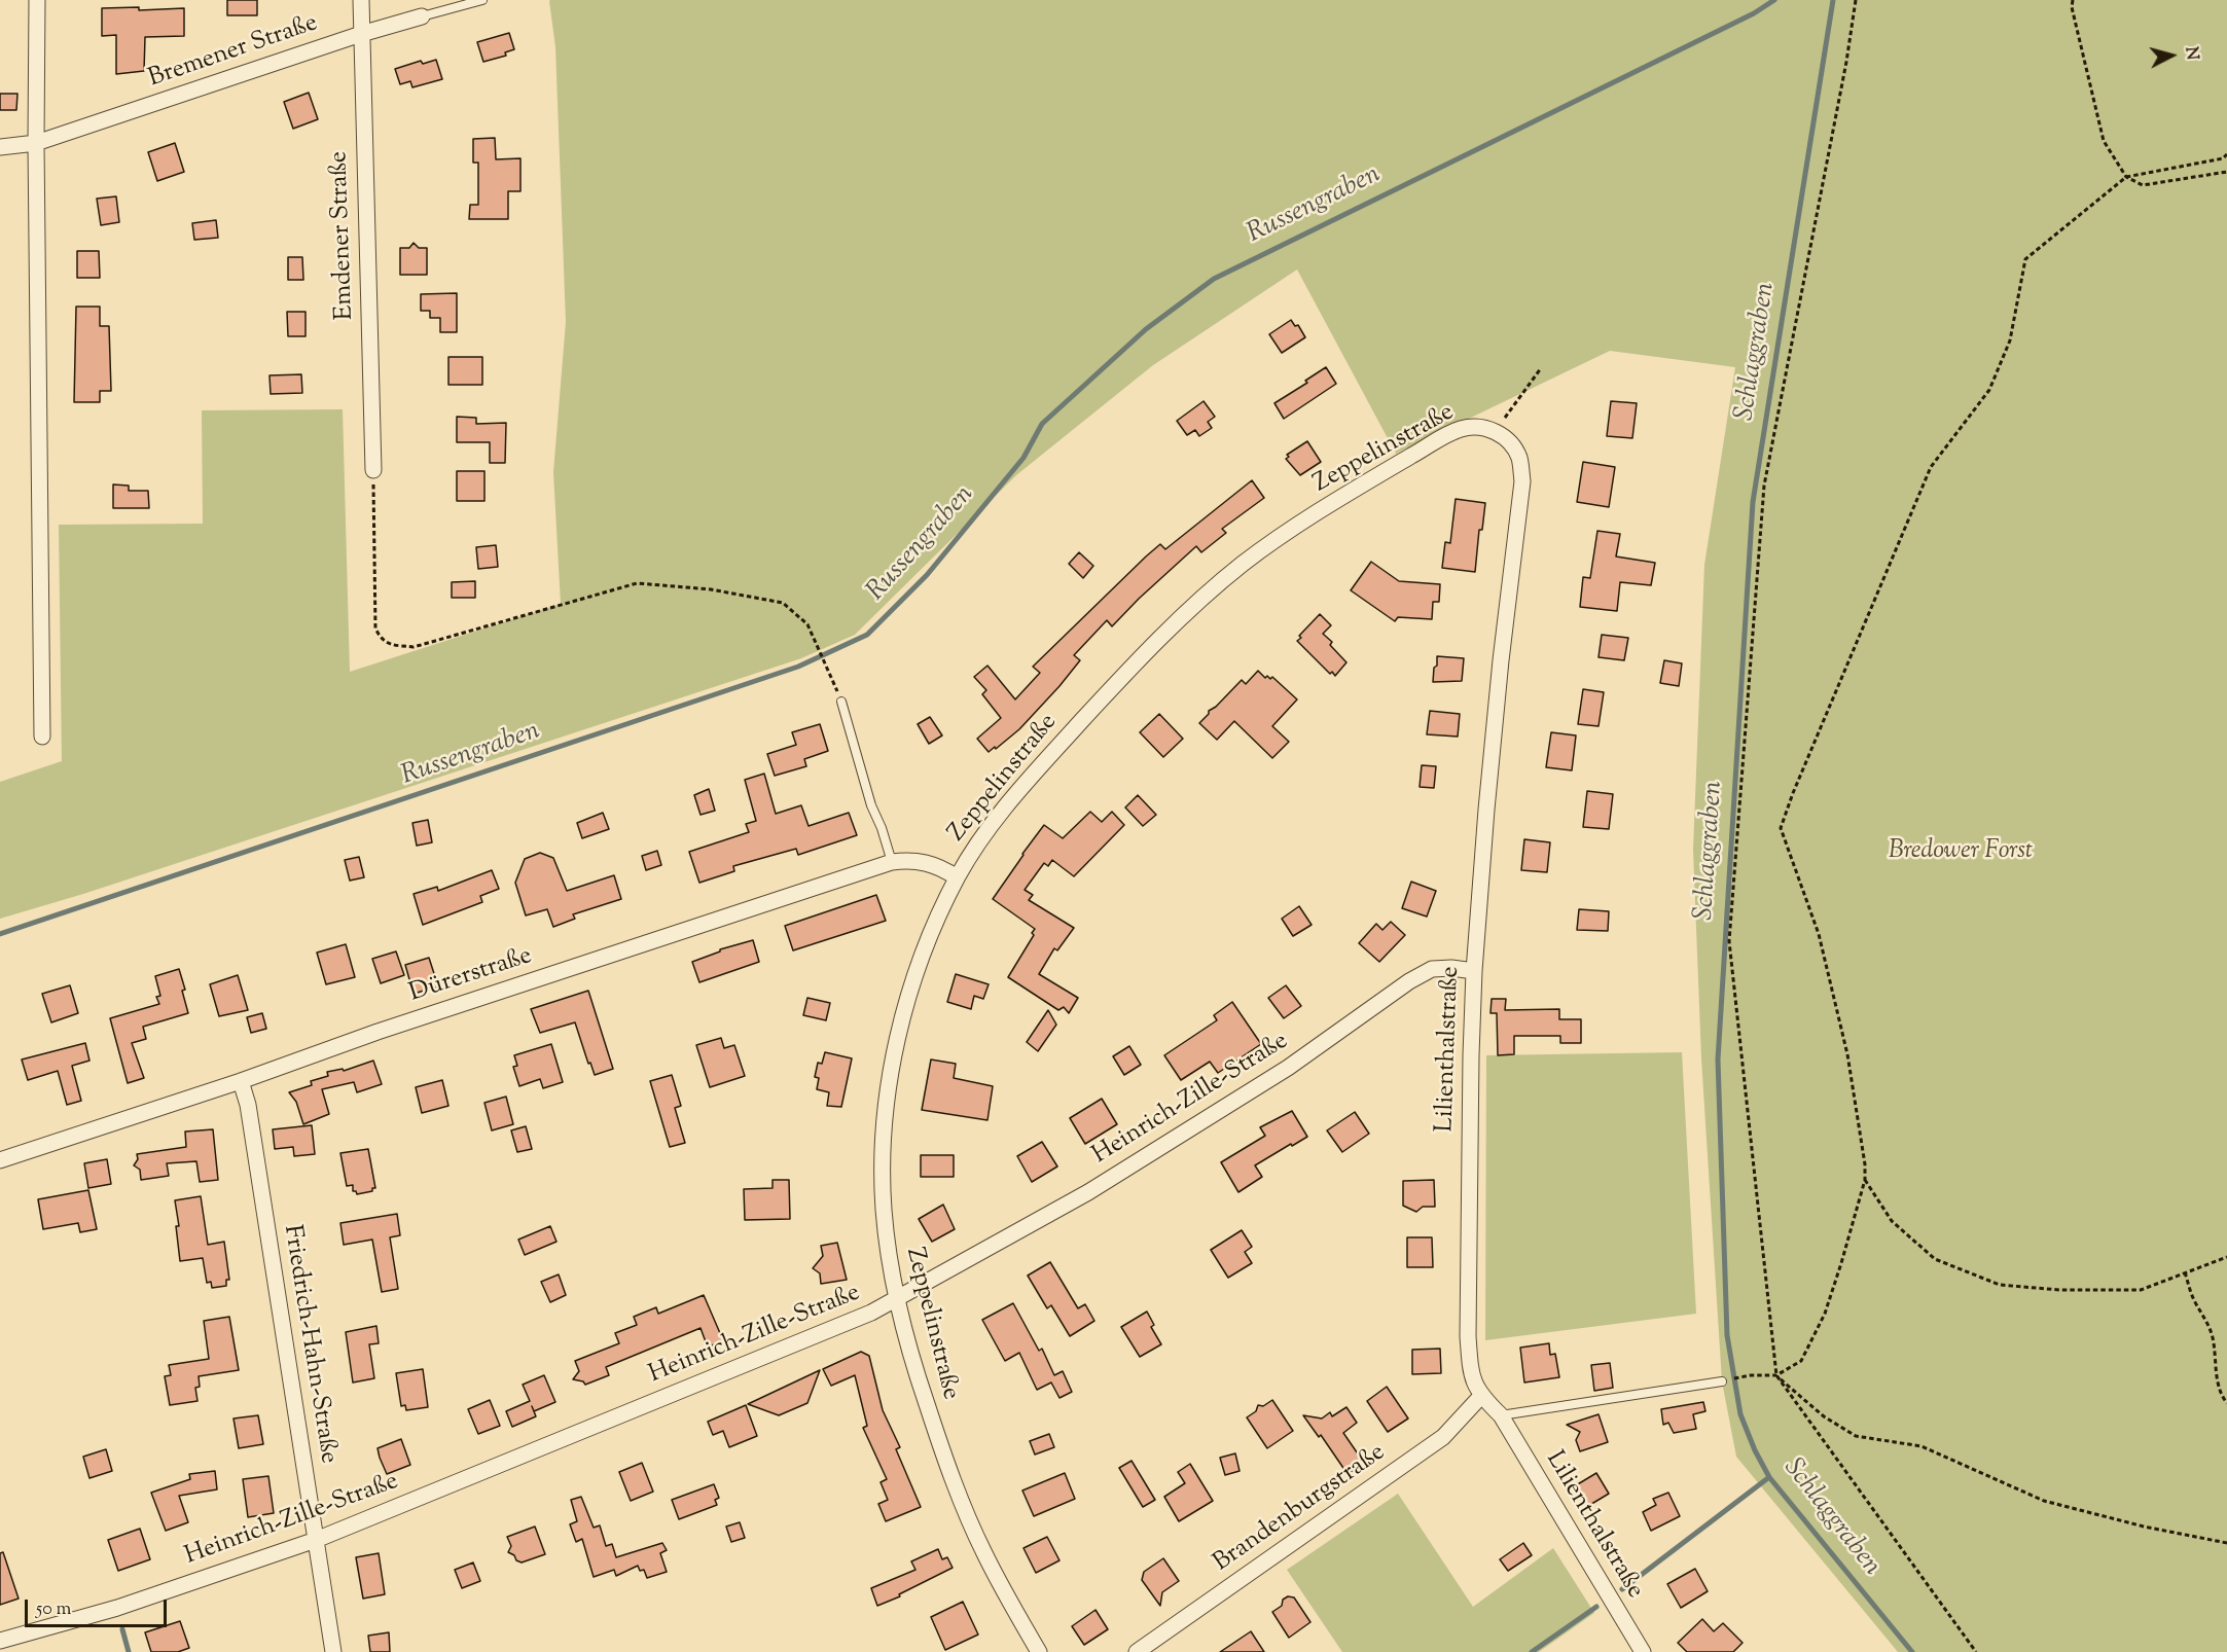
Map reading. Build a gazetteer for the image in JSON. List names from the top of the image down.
{
  "streets": {
    "street": [
      "Bremener Straße",
      "Emdener Straße",
      "Zeppelinstraße",
      "Dürerstraße",
      "Lilienthalstraße",
      "Heinrich-Zille-Straße",
      "Friedrich-Hahn-Straße",
      "Brandenburgstraße"
    ]
  },
  "crossings": [
    ["Bremener Straße", "Emdener Straße"],
    ["Zeppelinstraße", "Dürerstraße"],
    ["Zeppelinstraße", "Lilienthalstraße"],
    ["Zeppelinstraße", "Heinrich-Zille-Straße"],
    ["Dürerstraße", "Friedrich-Hahn-Straße"],
    ["Lilienthalstraße", "Heinrich-Zille-Straße"],
    ["Lilienthalstraße", "Brandenburgstraße"],
    ["Heinrich-Zille-Straße", "Friedrich-Hahn-Straße"]
  ],
  "water": ["Russengraben", "Schlaggraben"],
  "parks": ["Bredower Forst"],
  "scale_bar": "50 m",
  "north": "right"
}
